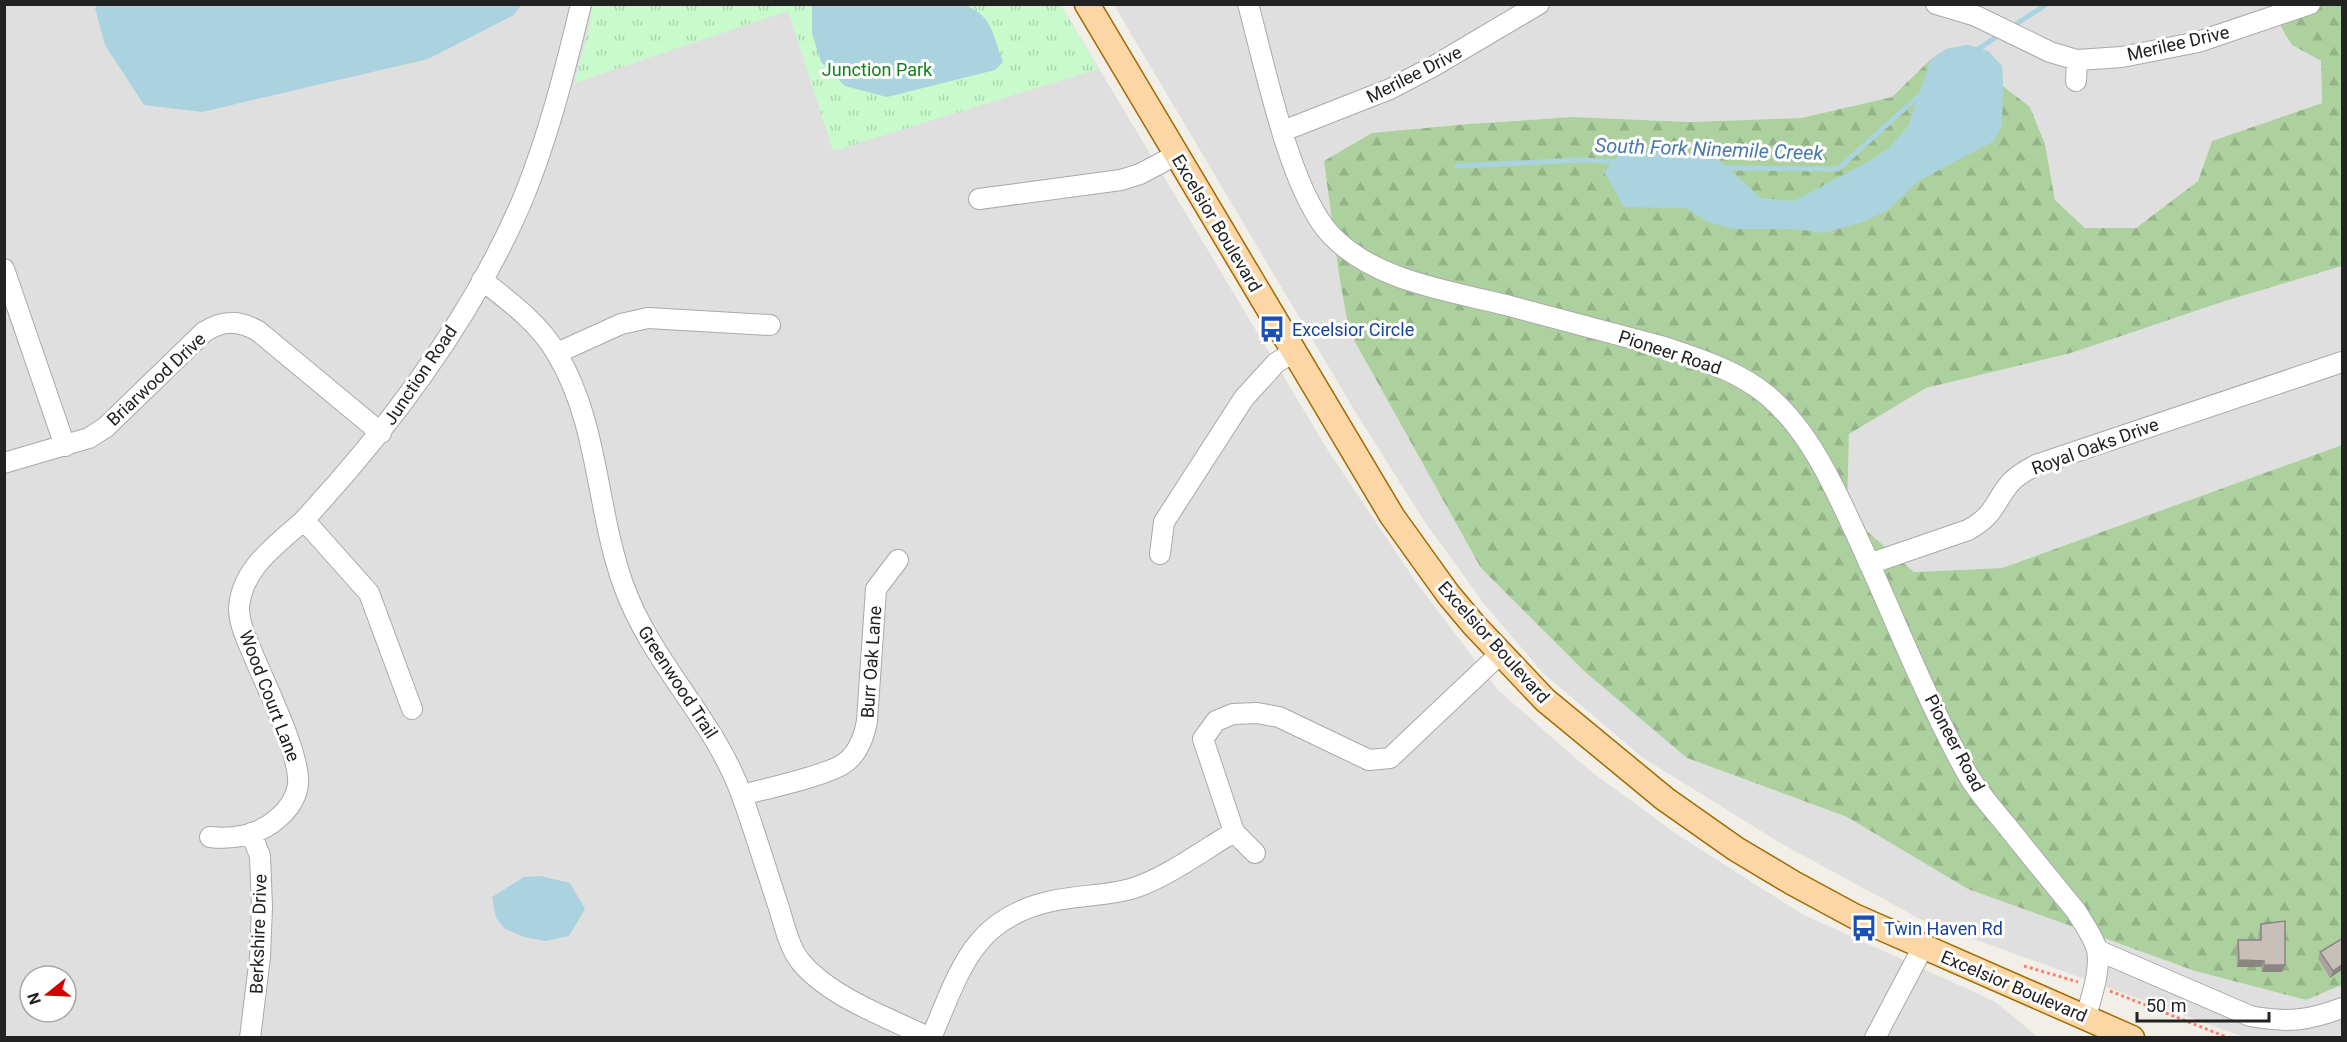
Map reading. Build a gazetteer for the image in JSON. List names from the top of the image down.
{
  "streets": {
    "main road": ["Excelsior Boulevard"],
    "street": [
      "Merilee Drive",
      "Pioneer Road",
      "Junction Road",
      "Briarwood Drive",
      "Royal Oaks Drive",
      "Burr Oak Lane",
      "Greenwood Trail",
      "Wood Court Lane",
      "Berkshire Drive"
    ]
  },
  "crossings": [
    ["Merilee Drive", "Pioneer Road"],
    ["Pioneer Road", "Royal Oaks Drive"],
    ["Junction Road", "Briarwood Drive"],
    ["Junction Road", "Greenwood Trail"],
    ["Junction Road", "Wood Court Lane"],
    ["Burr Oak Lane", "Greenwood Trail"],
    ["Wood Court Lane", "Berkshire Drive"]
  ],
  "water": ["South Fork Ninemile Creek"],
  "parks": ["Junction Park"],
  "places": {
    "bus stop": ["Excelsior Circle", "Twin Haven Rd"]
  },
  "scale_bar": "50 m",
  "north": "left"
}
